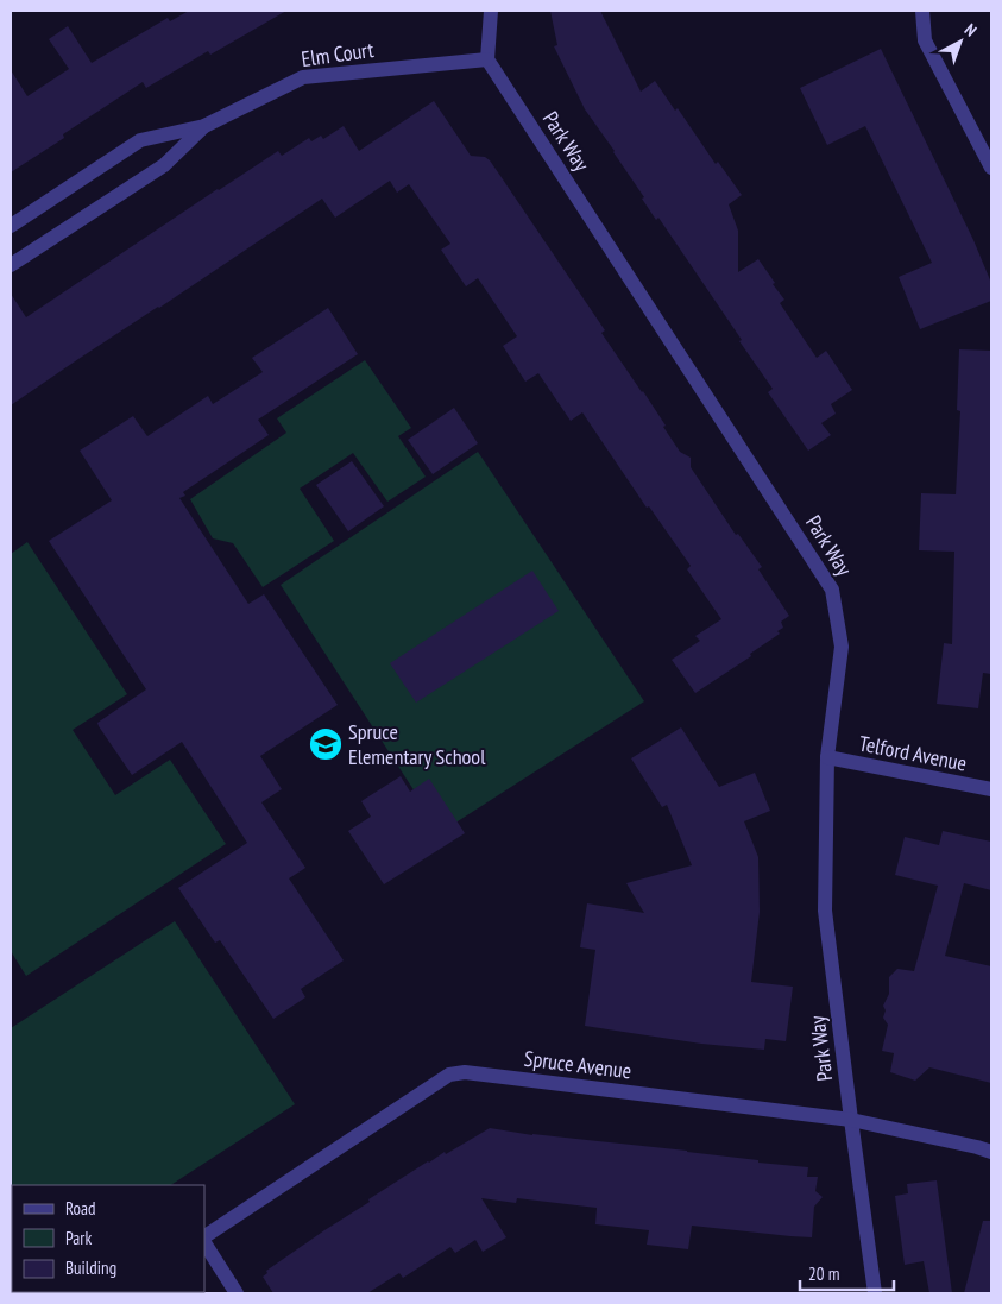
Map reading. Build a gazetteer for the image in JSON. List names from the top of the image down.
{
  "streets": {
    "street": [
      "Elm Court",
      "Park Way",
      "Telford Avenue",
      "Spruce Avenue"
    ]
  },
  "crossings": [
    ["Elm Court", "Park Way"],
    ["Park Way", "Telford Avenue"],
    ["Park Way", "Spruce Avenue"]
  ],
  "places": {
    "school or university": ["Spruce Elementary School"]
  },
  "legend": ["Road", "Park", "Building"],
  "scale_bar": "20 m",
  "north": "top right"
}
